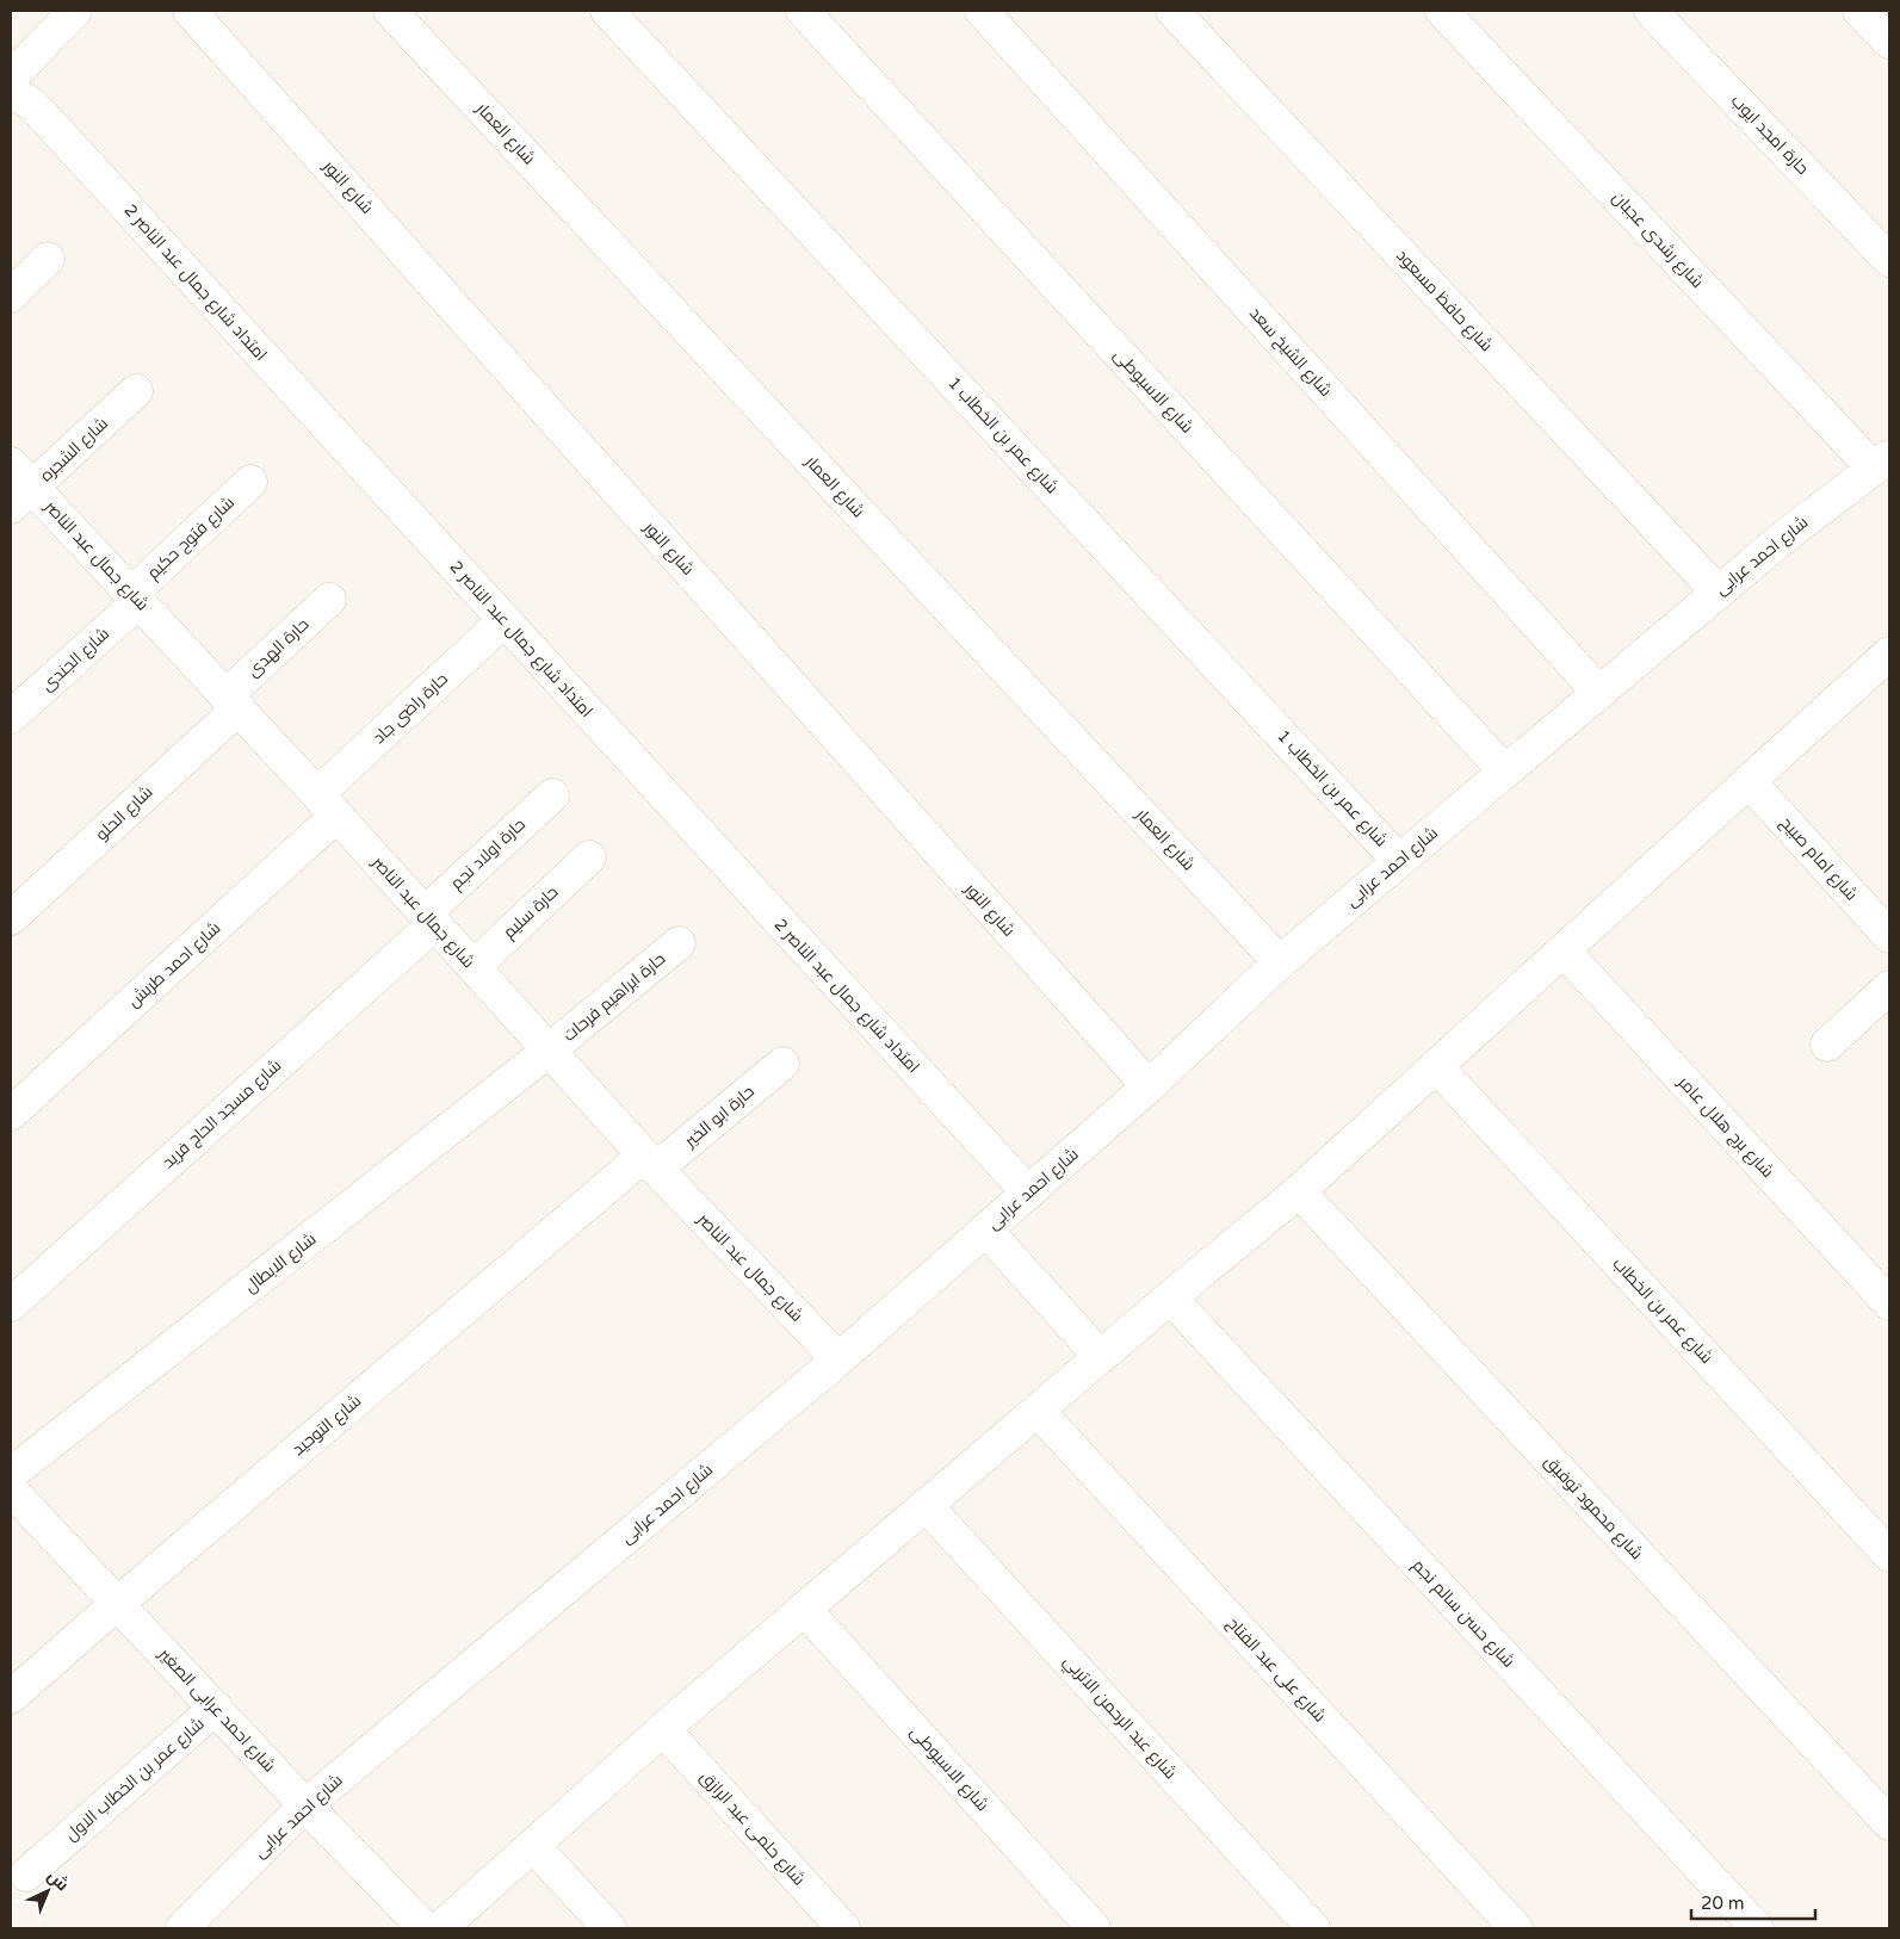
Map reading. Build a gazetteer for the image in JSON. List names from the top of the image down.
{
  "streets": {
    "street": [
      "شارع العمار",
      "حارة امجد ايوب",
      "شارع النور",
      "شارع رشدى عجبان",
      "امتداد شارع جمال عبد الناصر 2",
      "شارع حافظ مسعود",
      "شارع الشيخ سعد",
      "شارع الاسيوطى",
      "شارع عمر بن الخطاب 1",
      "شارع الشجره",
      "شارع فتوح حكيم",
      "شارع جمال عبد الناصر",
      "شارع احمد عرابى",
      "حارة الهدى",
      "شارع الجندى",
      "حارة راضى جاد",
      "شارع الحلو",
      "حارة اولاد نجم",
      "شارع امام صبيح",
      "حارة سليم",
      "شارع احمد طربش",
      "حارة ابراهيم فرحات",
      "شارع مسجد الحاج فريد",
      "حارة ابو الخير",
      "شارع برج هلال عامر",
      "شارع الابطال",
      "شارع عمر بن الخطاب",
      "شارع التوحيد",
      "شارع محمود توفيق",
      "شارع حسن سالم نجم",
      "شارع على عبد الفتاح",
      "شارع احمد عرابى الصغير",
      "شارع عبد الرحمن الاتربي",
      "شارع عمر بن الخطاب الاول",
      "شارع حلمى عبد الرازق"
    ]
  },
  "crossings": [
    ["شارع العمار", "شارع احمد عرابى"],
    ["شارع النور", "شارع احمد عرابى"],
    ["شارع رشدى عجبان", "شارع احمد عرابى"],
    ["امتداد شارع جمال عبد الناصر 2", "شارع احمد عرابى"],
    ["امتداد شارع جمال عبد الناصر 2", "حارة راضى جاد"],
    ["شارع حافظ مسعود", "شارع احمد عرابى"],
    ["شارع الشيخ سعد", "شارع احمد عرابى"],
    ["شارع الاسيوطى", "شارع احمد عرابى"],
    ["شارع عمر بن الخطاب 1", "شارع احمد عرابى"],
    ["شارع الشجره", "شارع جمال عبد الناصر"],
    ["شارع فتوح حكيم", "شارع جمال عبد الناصر"],
    ["شارع فتوح حكيم", "شارع الجندى"],
    ["شارع جمال عبد الناصر", "شارع احمد عرابى"],
    ["شارع جمال عبد الناصر", "حارة الهدى"],
    ["شارع جمال عبد الناصر", "شارع الجندى"],
    ["شارع جمال عبد الناصر", "حارة راضى جاد"],
    ["شارع جمال عبد الناصر", "شارع الحلو"],
    ["شارع جمال عبد الناصر", "حارة اولاد نجم"],
    ["شارع جمال عبد الناصر", "حارة سليم"],
    ["شارع جمال عبد الناصر", "شارع احمد طربش"],
    ["شارع جمال عبد الناصر", "حارة ابراهيم فرحات"],
    ["شارع جمال عبد الناصر", "شارع مسجد الحاج فريد"],
    ["شارع جمال عبد الناصر", "حارة ابو الخير"],
    ["شارع جمال عبد الناصر", "شارع الابطال"],
    ["شارع جمال عبد الناصر", "شارع التوحيد"],
    ["شارع احمد عرابى", "شارع احمد عرابى الصغير"],
    ["حارة الهدى", "شارع الحلو"],
    ["حارة راضى جاد", "شارع احمد طربش"],
    ["حارة اولاد نجم", "شارع مسجد الحاج فريد"],
    ["حارة ابراهيم فرحات", "شارع الابطال"],
    ["حارة ابو الخير", "شارع التوحيد"],
    ["شارع التوحيد", "شارع احمد عرابى الصغير"],
    ["شارع احمد عرابى الصغير", "شارع عمر بن الخطاب الاول"]
  ],
  "scale_bar": "20 m",
  "north": "top right"
}
